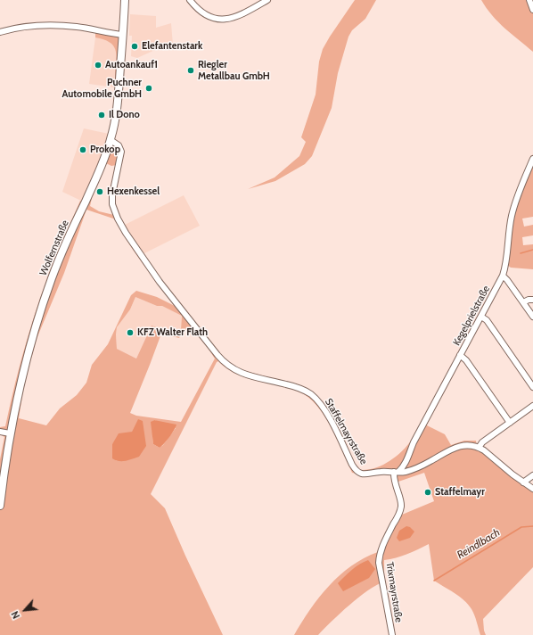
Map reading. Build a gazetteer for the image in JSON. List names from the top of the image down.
{
  "streets": {
    "main road": ["Wolfernstraße"],
    "street": ["Kegelprielstraße", "Staffelmayrstraße", "Trixmayrstraße"]
  },
  "crossings": [
    ["Wolfernstraße", "Staffelmayrstraße"],
    ["Kegelprielstraße", "Staffelmayrstraße"],
    ["Kegelprielstraße", "Trixmayrstraße"],
    ["Staffelmayrstraße", "Trixmayrstraße"]
  ],
  "water": ["Reindlbach"],
  "places": [
    "Elefantenstark",
    "Autoankauf1",
    "Riegler Metallbau GmbH",
    "Puchner Automobile GmbH",
    "Il Dono",
    "Prokop",
    "Hexenkessel",
    "KFZ Walter Flath",
    "Staffelmayr"
  ],
  "north": "bottom left"
}
